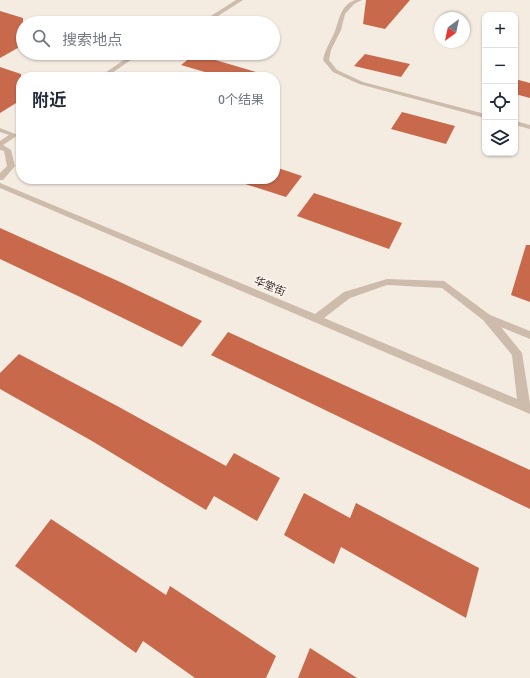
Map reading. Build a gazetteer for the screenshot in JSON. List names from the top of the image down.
{
  "streets": {
    "street": ["华堂街"]
  },
  "north": "bottom left",
  "page": {
    "map_buttons": ["+", "−"],
    "search": "搜索地点",
    "heading": ["附近", "0个结果"]
  }
}
